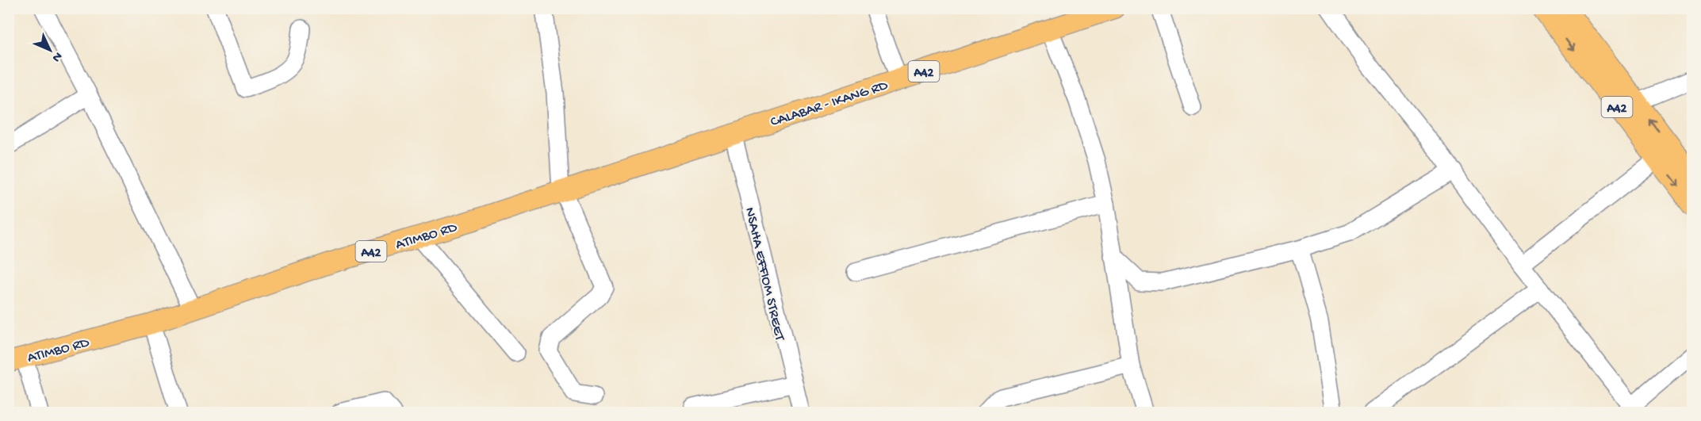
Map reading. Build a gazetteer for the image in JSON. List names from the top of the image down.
{
  "streets": {
    "main road": ["A42", "CALABAR - IKANG RD", "ATIMBO RD"],
    "street": ["NSAHA EFFIOM STREET"]
  },
  "crossings": [
    ["CALABAR - IKANG RD", "ATIMBO RD"],
    ["CALABAR - IKANG RD", "NSAHA EFFIOM STREET"],
    ["ATIMBO RD", "NSAHA EFFIOM STREET"]
  ],
  "north": "bottom right"
}
